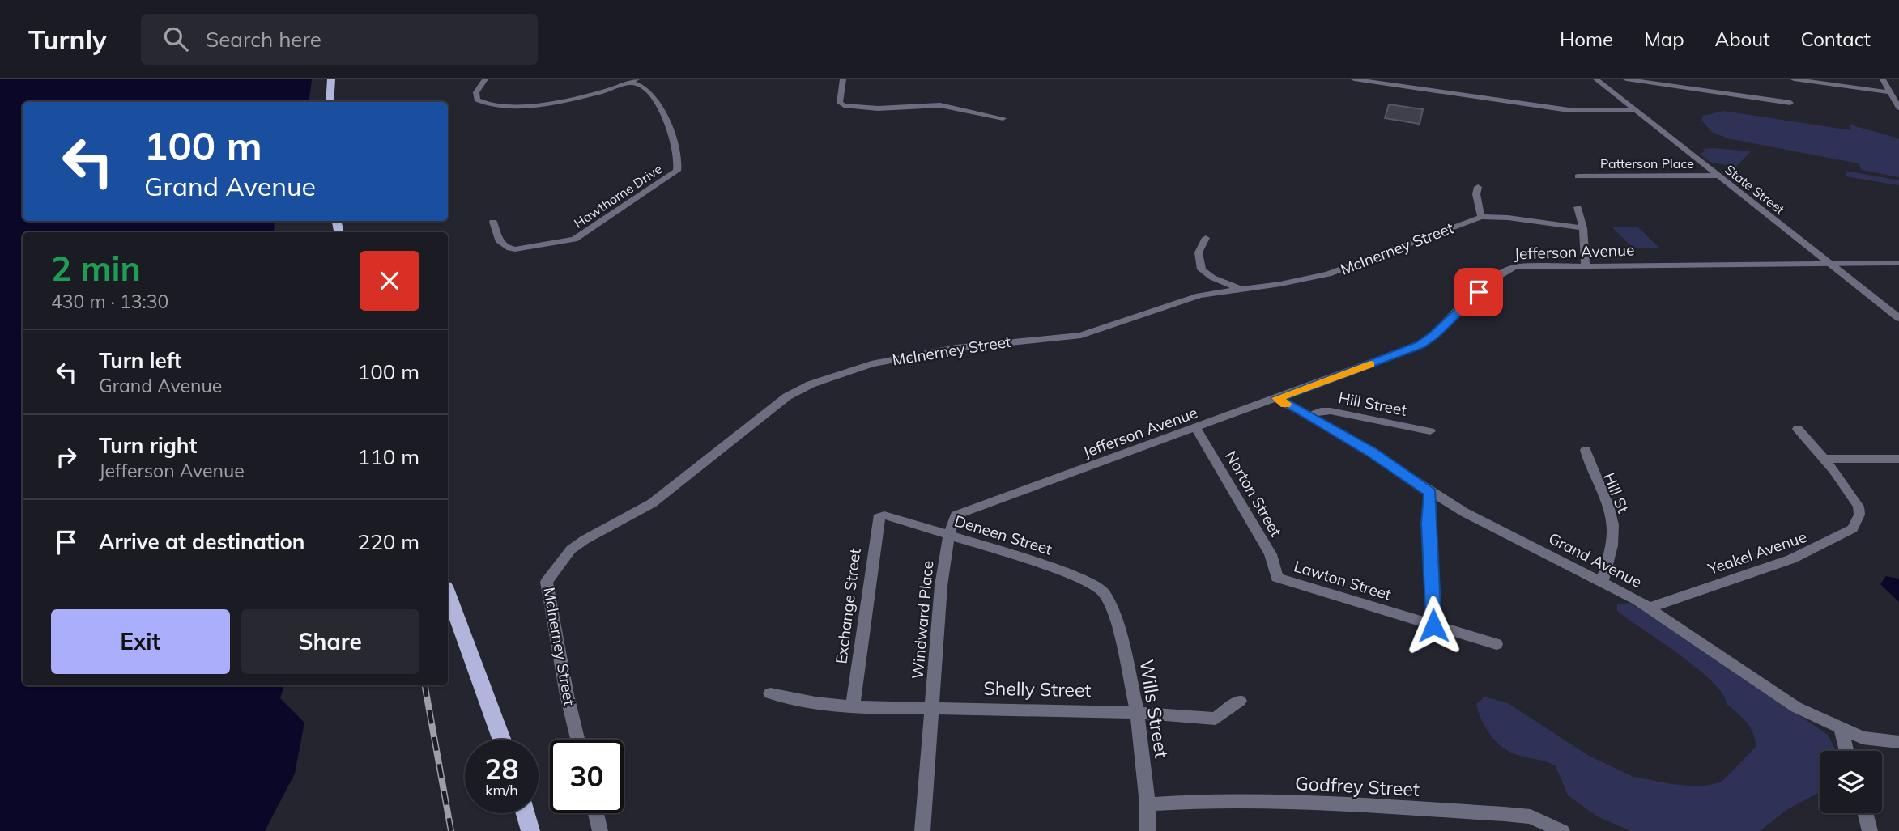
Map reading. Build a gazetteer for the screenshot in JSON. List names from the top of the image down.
{
  "streets": {
    "street": [
      "Patterson Place",
      "State Street",
      "Hawthorne Drive",
      "McInerney Street",
      "Jefferson Avenue",
      "Hill Street",
      "Hill St",
      "Norton Street",
      "Deneen Street",
      "Yeakel Avenue",
      "Grand Avenue",
      "Lawton Street",
      "Exchange Street",
      "Windward Place",
      "Shelly Street",
      "Wills Street",
      "Godfrey Street"
    ]
  },
  "crossings": [
    ["Patterson Place", "State Street"],
    ["State Street", "Jefferson Avenue"],
    ["Jefferson Avenue", "Norton Street"],
    ["Jefferson Avenue", "Deneen Street"],
    ["Jefferson Avenue", "Grand Avenue"],
    ["Jefferson Avenue", "Windward Place"],
    ["Hill Street", "Grand Avenue"],
    ["Hill St", "Grand Avenue"],
    ["Norton Street", "Lawton Street"],
    ["Deneen Street", "Exchange Street"],
    ["Deneen Street", "Windward Place"],
    ["Deneen Street", "Wills Street"],
    ["Yeakel Avenue", "Grand Avenue"],
    ["Exchange Street", "Shelly Street"],
    ["Windward Place", "Shelly Street"],
    ["Shelly Street", "Wills Street"],
    ["Wills Street", "Godfrey Street"]
  ],
  "page": {
    "header": "Turnly",
    "search": "Search here",
    "nav": [
      "Home",
      "Map",
      "About",
      "Contact"
    ],
    "turn": ["100 m", "Grand Avenue"],
    "heading": ["2 min", "430 m · 13:30"],
    "list": [
      {
        "name": "Turn left",
        "note": "Grand Avenue",
        "value": "100 m"
      },
      {
        "name": "Turn right",
        "note": "Jefferson Avenue",
        "value": "110 m"
      },
      {
        "name": "Arrive at destination",
        "value": "220 m"
      }
    ],
    "buttons": ["Exit", "Share"],
    "speed": "28 km/h",
    "limit": "30"
  }
}
